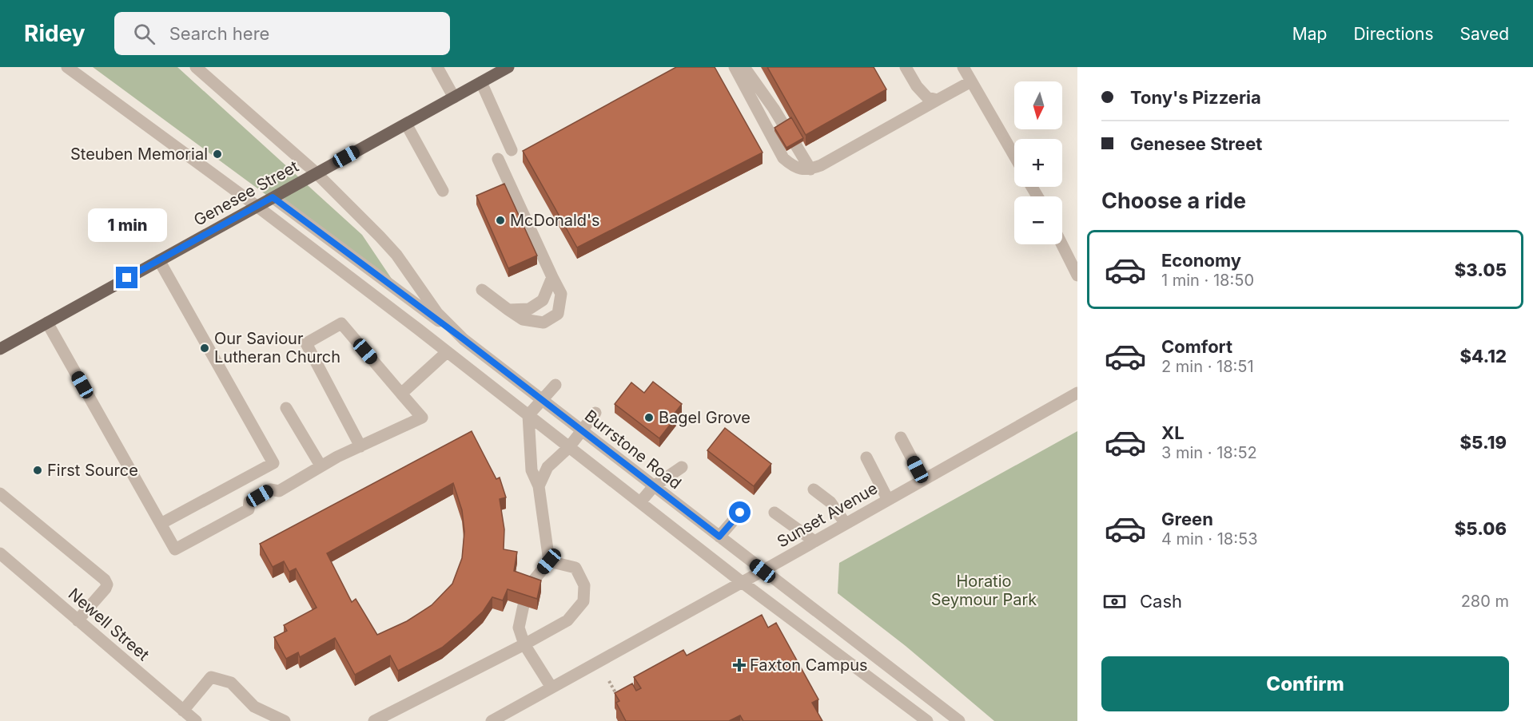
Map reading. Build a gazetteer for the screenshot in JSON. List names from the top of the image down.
{
  "streets": {
    "main road": ["Genesee Street"],
    "street": ["Burrstone Road", "Sunset Avenue", "Newell Street"]
  },
  "crossings": [
    ["Genesee Street", "Burrstone Road"],
    ["Burrstone Road", "Sunset Avenue"]
  ],
  "parks": ["Horatio Seymour Park"],
  "places": {
    "other": [
      "Steuben Memorial",
      "McDonald's",
      "Our Saviour Lutheran Church",
      "Bagel Grove",
      "First Source"
    ],
    "health": ["Faxton Campus"]
  },
  "north": "bottom",
  "page": {
    "header": "Ridey",
    "search": "Search here",
    "nav": ["Map", "Directions", "Saved"],
    "banner": ["Tony's Pizzeria", "Genesee Street"],
    "map_buttons": ["+", "−"],
    "heading": "Choose a ride",
    "bubble": "1 min",
    "list": [
      {
        "name": "Economy",
        "note": "1 min · 18:50",
        "value": "$3.05"
      },
      {
        "name": "Comfort",
        "note": "2 min · 18:51",
        "value": "$4.12"
      },
      {
        "name": "XL",
        "note": "3 min · 18:52",
        "value": "$5.19"
      },
      {
        "name": "Green",
        "note": "4 min · 18:53",
        "value": "$5.06"
      }
    ],
    "pay": ["Cash", "280 m"],
    "buttons": "Confirm"
  }
}
